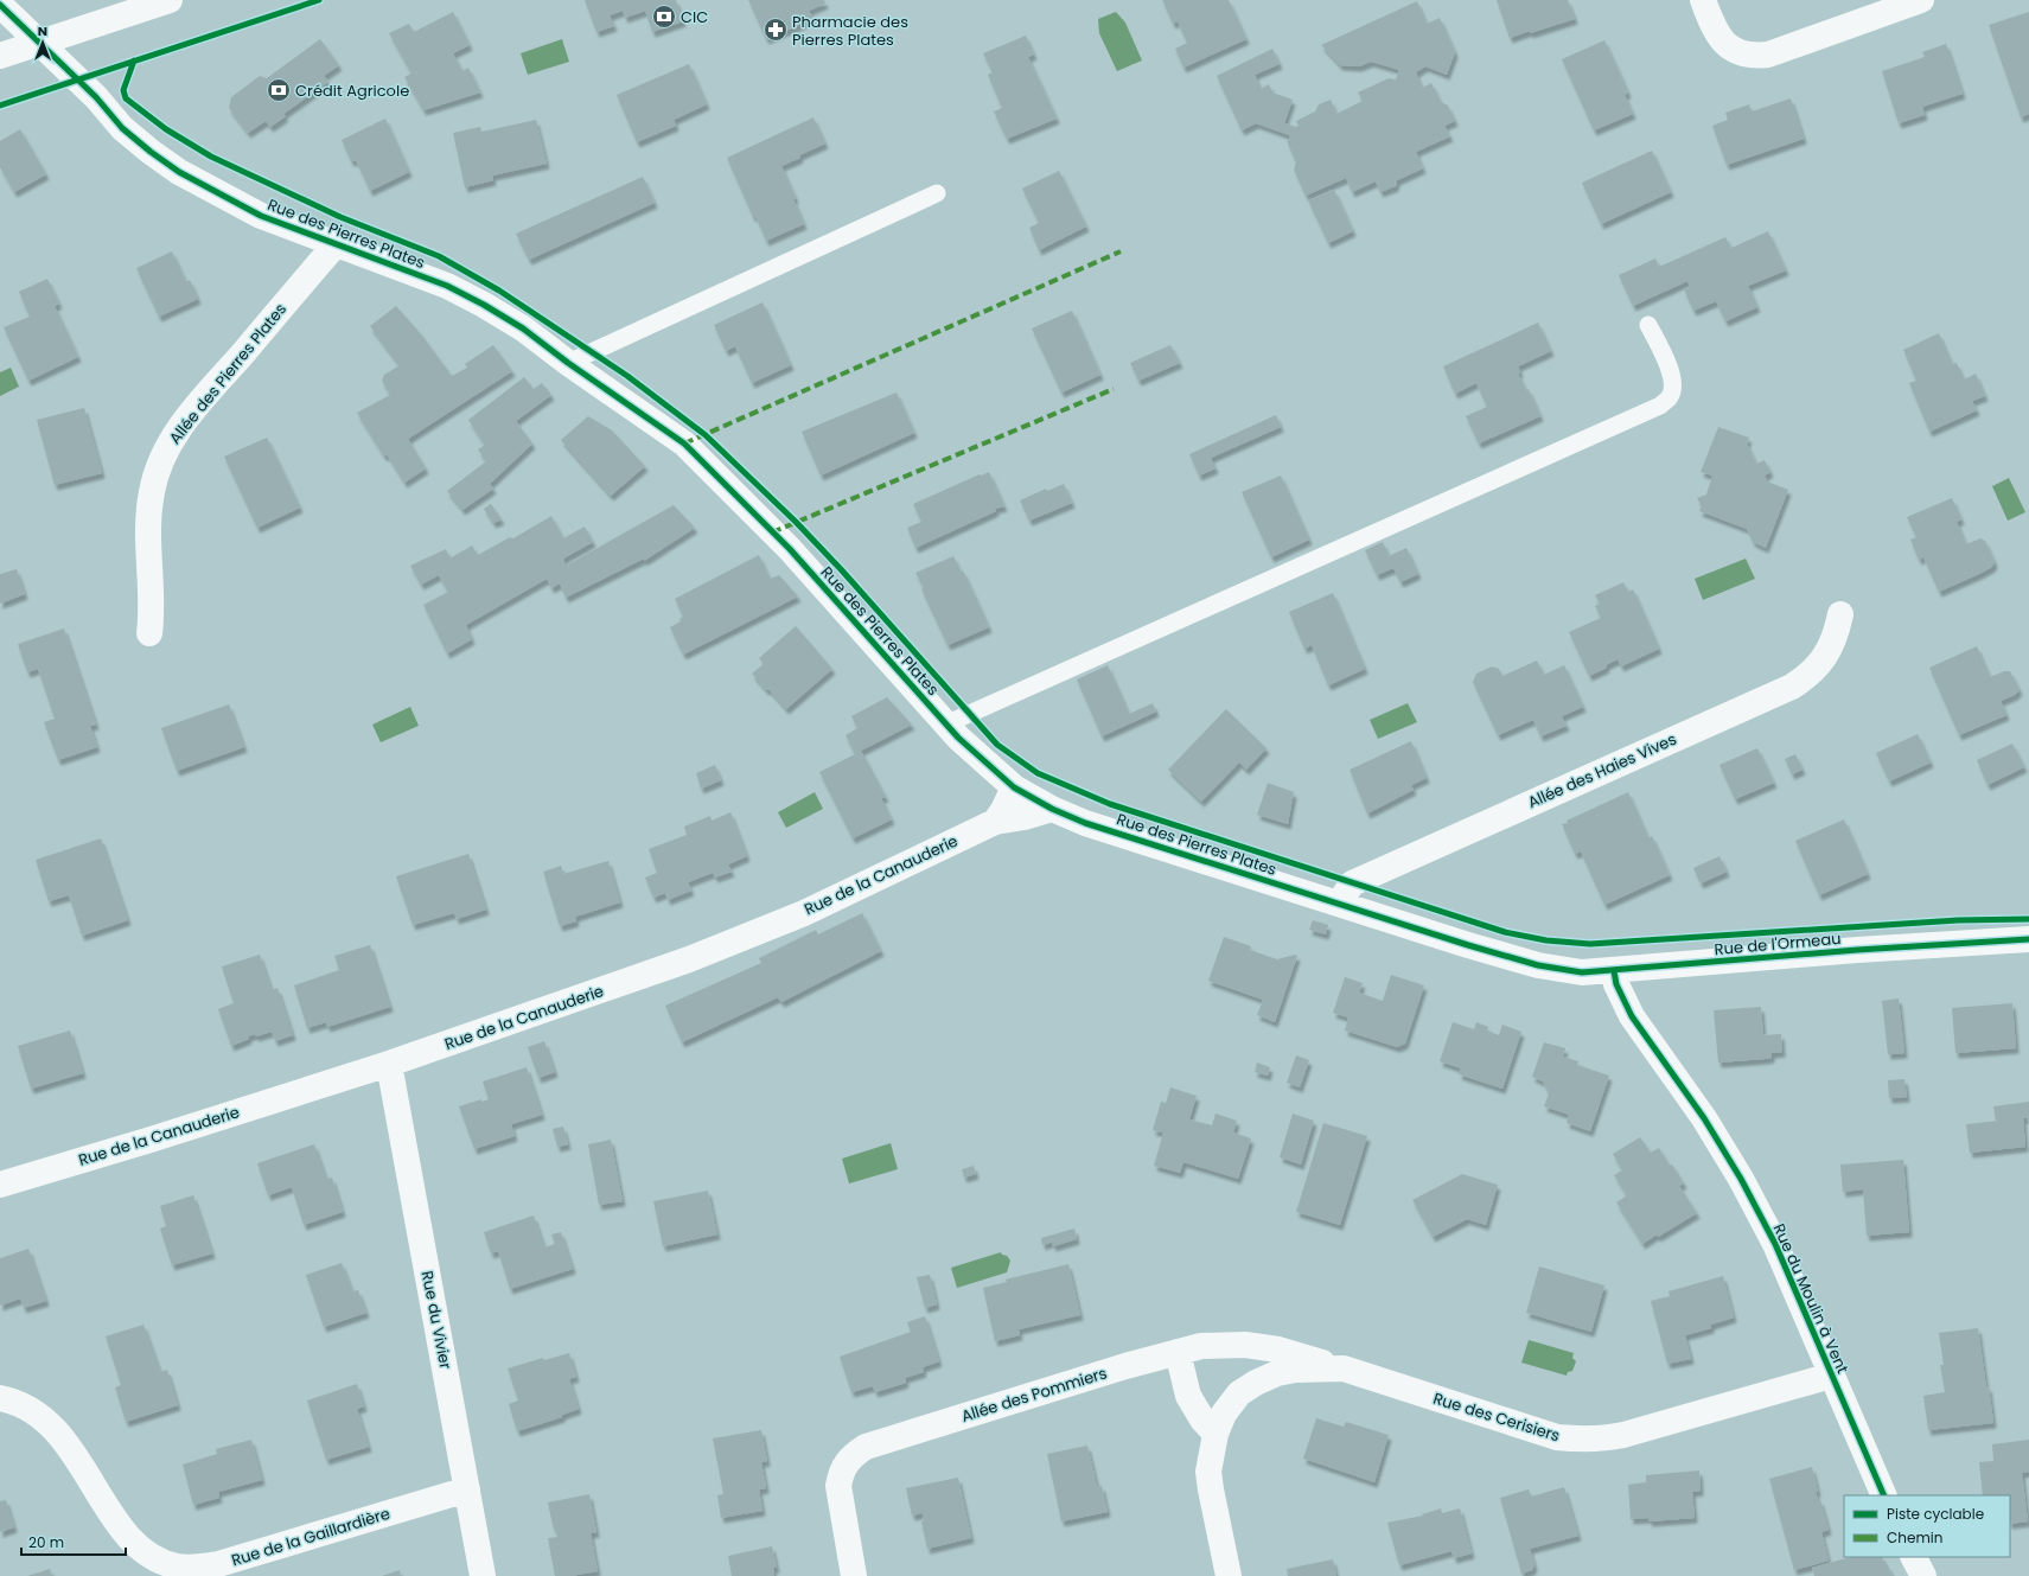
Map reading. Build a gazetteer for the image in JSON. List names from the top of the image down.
{
  "streets": {
    "street": [
      "Rue des Pierres Plates",
      "Allée des Pierres Plates",
      "Allée des Haies Vives",
      "Rue de la Canauderie",
      "Rue de l'Ormeau",
      "Rue du Moulin à Vent",
      "Rue du Vivier",
      "Allée des Pommiers",
      "Rue des Cerisiers",
      "Rue de la Gaillardière"
    ]
  },
  "crossings": [
    ["Rue des Pierres Plates", "Allée des Pierres Plates"],
    ["Rue des Pierres Plates", "Allée des Haies Vives"],
    ["Rue des Pierres Plates", "Rue de l'Ormeau"],
    ["Rue des Pierres Plates", "Rue du Moulin à Vent"],
    ["Rue de la Canauderie", "Rue du Vivier"],
    ["Rue de l'Ormeau", "Rue du Moulin à Vent"],
    ["Rue du Moulin à Vent", "Rue des Cerisiers"],
    ["Rue du Vivier", "Rue de la Gaillardière"],
    ["Allée des Pommiers", "Rue des Cerisiers"]
  ],
  "places": {
    "bank": ["CIC", "Crédit Agricole"],
    "pharmacy": ["Pharmacie des Pierres Plates"]
  },
  "legend": ["Piste cyclable", "Chemin"],
  "scale_bar": "20 m",
  "north": "top"
}
